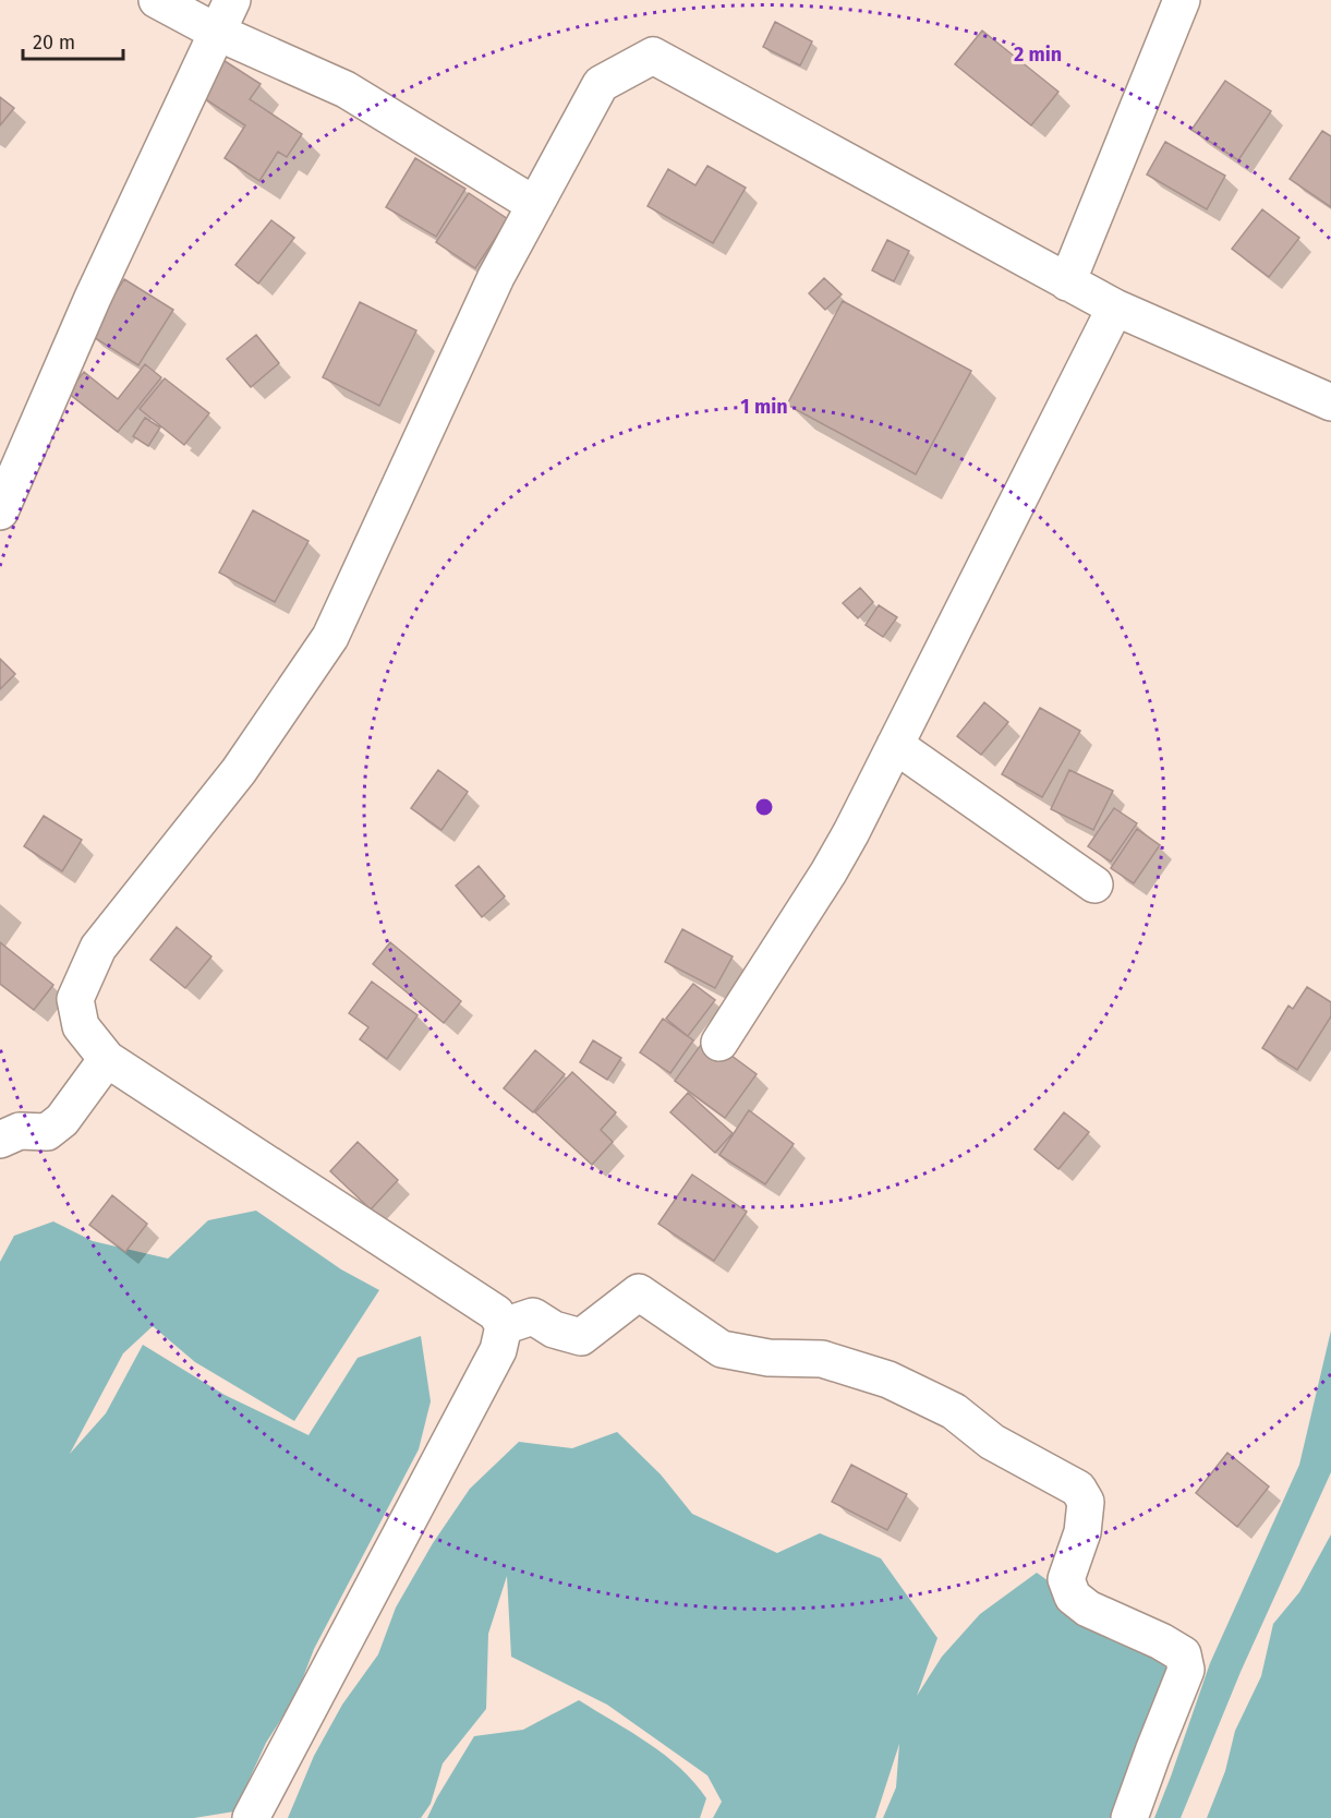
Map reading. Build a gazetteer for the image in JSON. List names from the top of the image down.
{
  "scale_bar": "20 m",
  "rings": ["2 min", "1 min"]
}
